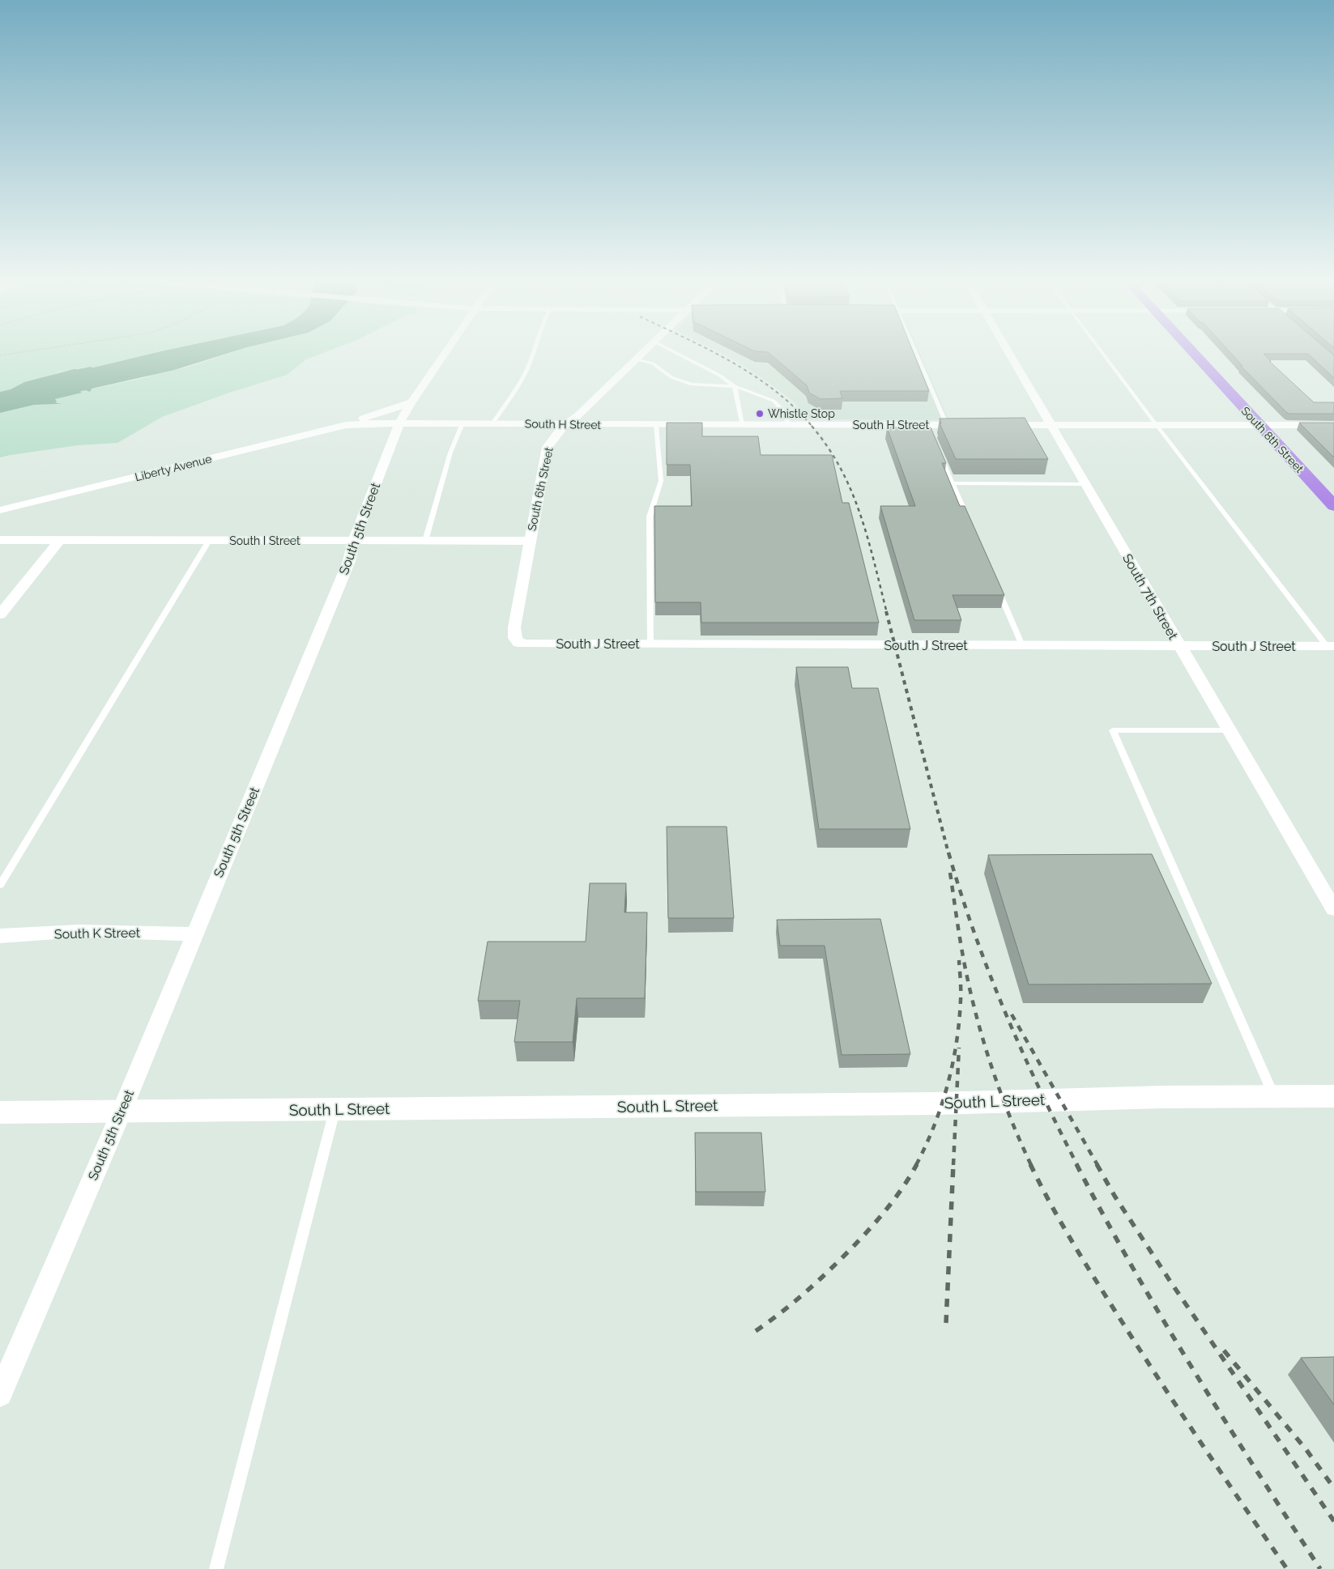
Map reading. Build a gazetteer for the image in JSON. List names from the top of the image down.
{
  "streets": {
    "highway": ["South 8th Street"],
    "street": [
      "South H Street",
      "Liberty Avenue",
      "South 6th Street",
      "South 5th Street",
      "South I Street",
      "South 7th Street",
      "South J Street",
      "South K Street",
      "South L Street"
    ]
  },
  "crossings": [
    ["South H Street", "Liberty Avenue"],
    ["South H Street", "South 6th Street"],
    ["South H Street", "South 5th Street"],
    ["Liberty Avenue", "South 5th Street"],
    ["South 6th Street", "South I Street"],
    ["South 6th Street", "South J Street"],
    ["South 5th Street", "South I Street"],
    ["South 5th Street", "South K Street"],
    ["South 5th Street", "South L Street"],
    ["South 7th Street", "South J Street"]
  ],
  "places": ["Whistle Stop"]
}
